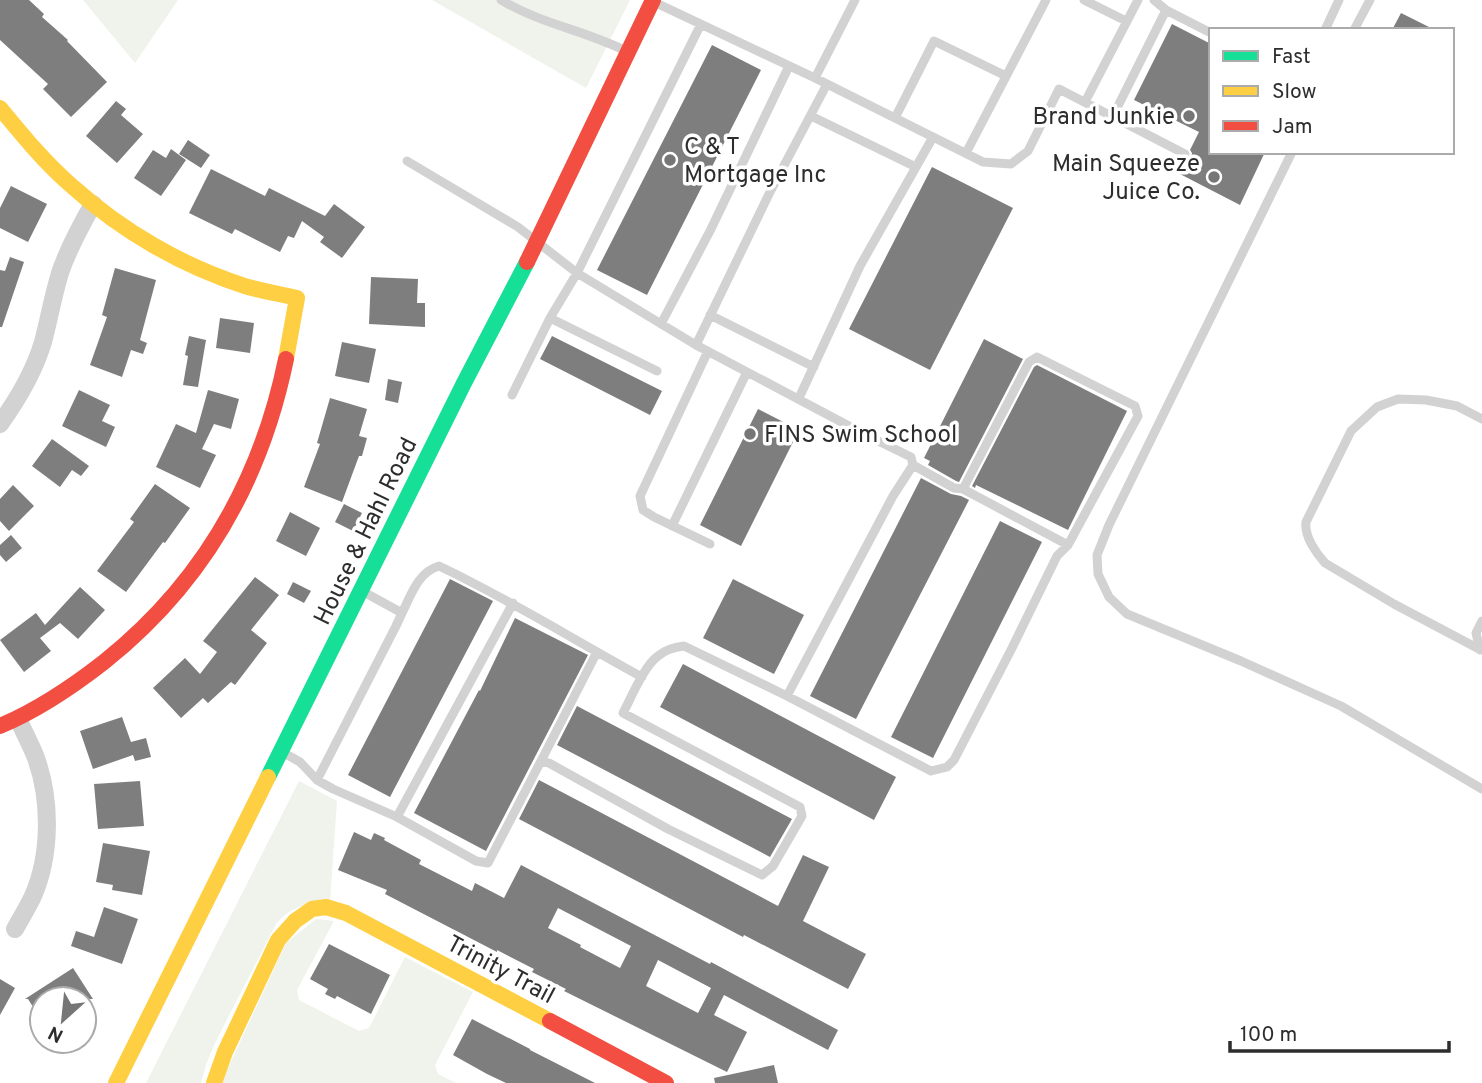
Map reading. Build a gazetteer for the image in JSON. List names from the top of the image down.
{
  "streets": {
    "street": ["House & Hahl Road", "Trinity Trail"]
  },
  "places": [
    "Brand Junkie",
    "C & T Mortgage Inc",
    "Main Squeeze Juice Co.",
    "FINS Swim School"
  ],
  "legend": ["Fast", "Slow", "Jam"],
  "scale_bar": "100 m",
  "north": "bottom left"
}
